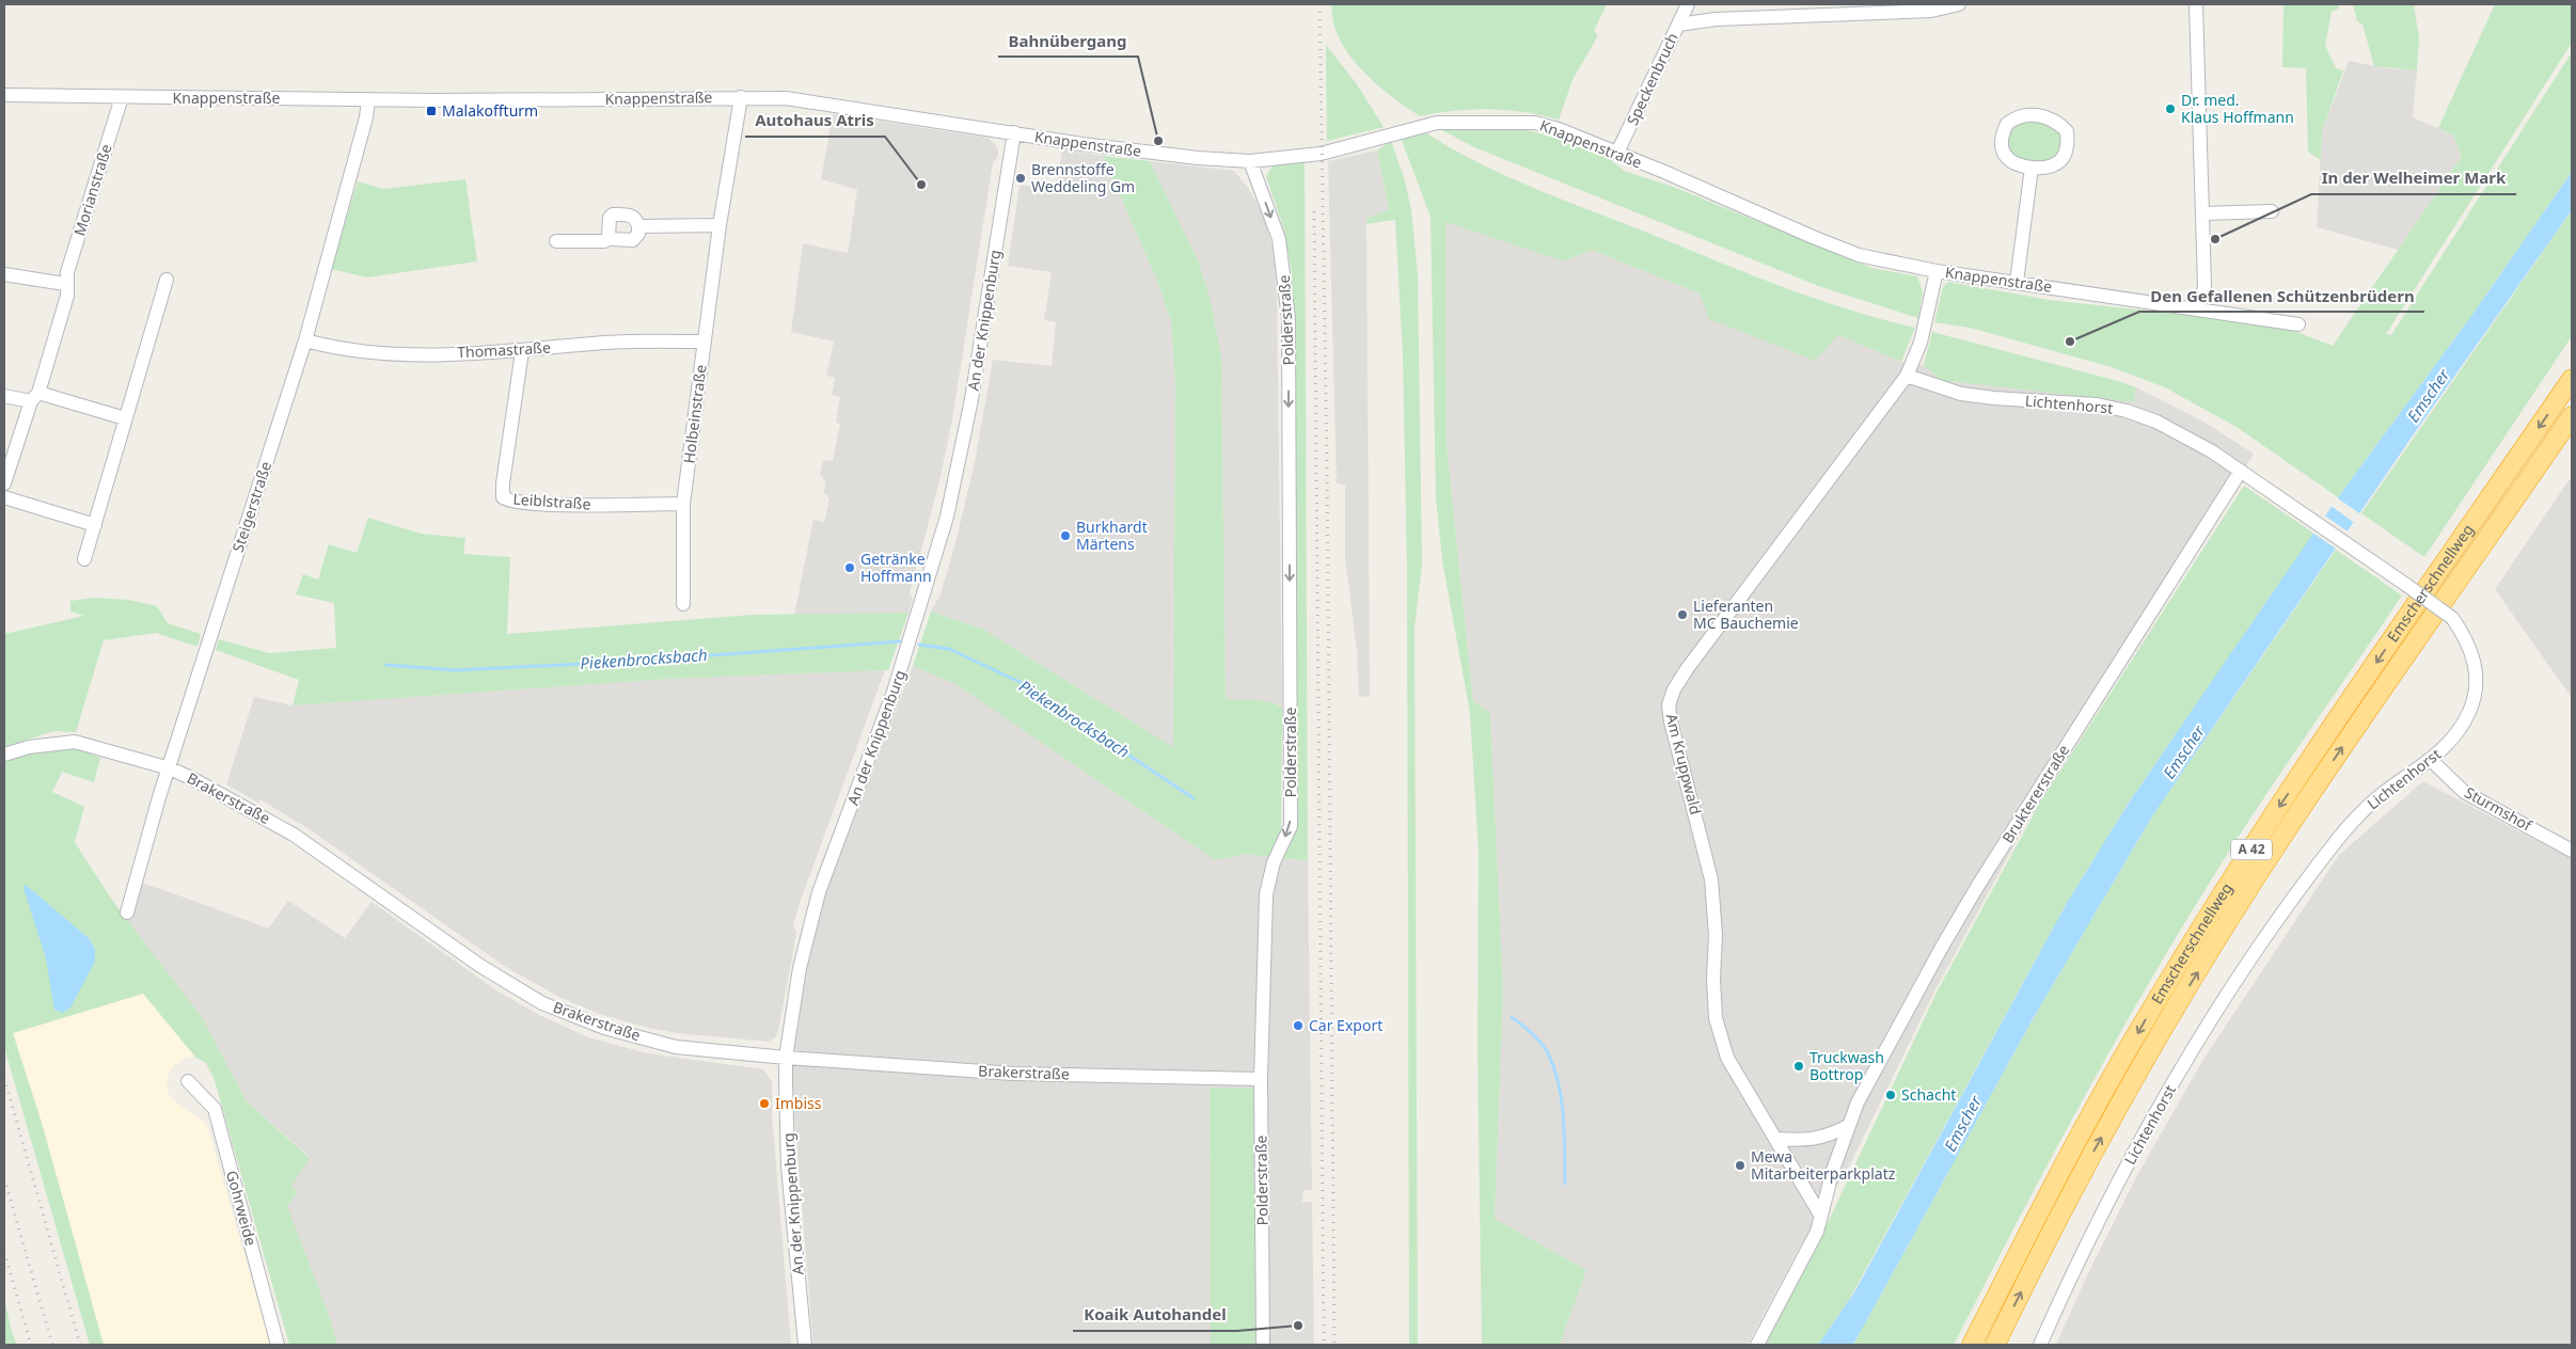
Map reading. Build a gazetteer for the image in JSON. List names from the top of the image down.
{
  "streets": {
    "highway": ["Emscherschnellweg", "A 42"],
    "street": [
      "Speckenbruch",
      "Knappenstraße",
      "Morianstraße",
      "An der Knippenburg",
      "Polderstraße",
      "Thomastraße",
      "Lichtenhorst",
      "Holbeinstraße",
      "Leiblstraße",
      "Steigerstraße",
      "Am Kruppwald",
      "Bruktererstraße",
      "Brakerstraße",
      "Sturmshof",
      "Gohrweide"
    ]
  },
  "crossings": [
    ["Speckenbruch", "Knappenstraße"],
    ["Knappenstraße", "Morianstraße"],
    ["Knappenstraße", "An der Knippenburg"],
    ["Knappenstraße", "Polderstraße"],
    ["Knappenstraße", "Holbeinstraße"],
    ["Knappenstraße", "Steigerstraße"],
    ["Knappenstraße", "Am Kruppwald"],
    ["An der Knippenburg", "Brakerstraße"],
    ["Polderstraße", "Brakerstraße"],
    ["Thomastraße", "Holbeinstraße"],
    ["Thomastraße", "Leiblstraße"],
    ["Thomastraße", "Steigerstraße"],
    ["Lichtenhorst", "Am Kruppwald"],
    ["Lichtenhorst", "Bruktererstraße"],
    ["Lichtenhorst", "Sturmshof"],
    ["Holbeinstraße", "Leiblstraße"],
    ["Steigerstraße", "Brakerstraße"],
    ["Am Kruppwald", "Bruktererstraße"]
  ],
  "one_way": ["Polderstraße"],
  "water": ["Emscher", "Piekenbrocksbach"],
  "places": {
    "other": [
      "Dr. med. Klaus Hoffmann",
      "Bahnübergang",
      "Brennstoffe Weddeling Gm",
      "Autohaus Atris",
      "In der Welheimer Mark",
      "Den Gefallenen Schützenbrüdern",
      "Burkhardt Märtens",
      "Getränke Hoffmann",
      "Lieferanten MC Bauchemie",
      "Car Export",
      "Truckwash Bottrop",
      "Schacht",
      "Imbiss",
      "Mewa Mitarbeiterparkplatz",
      "Koaik Autohandel"
    ],
    "transit": ["Malakoffturm"]
  }
}
